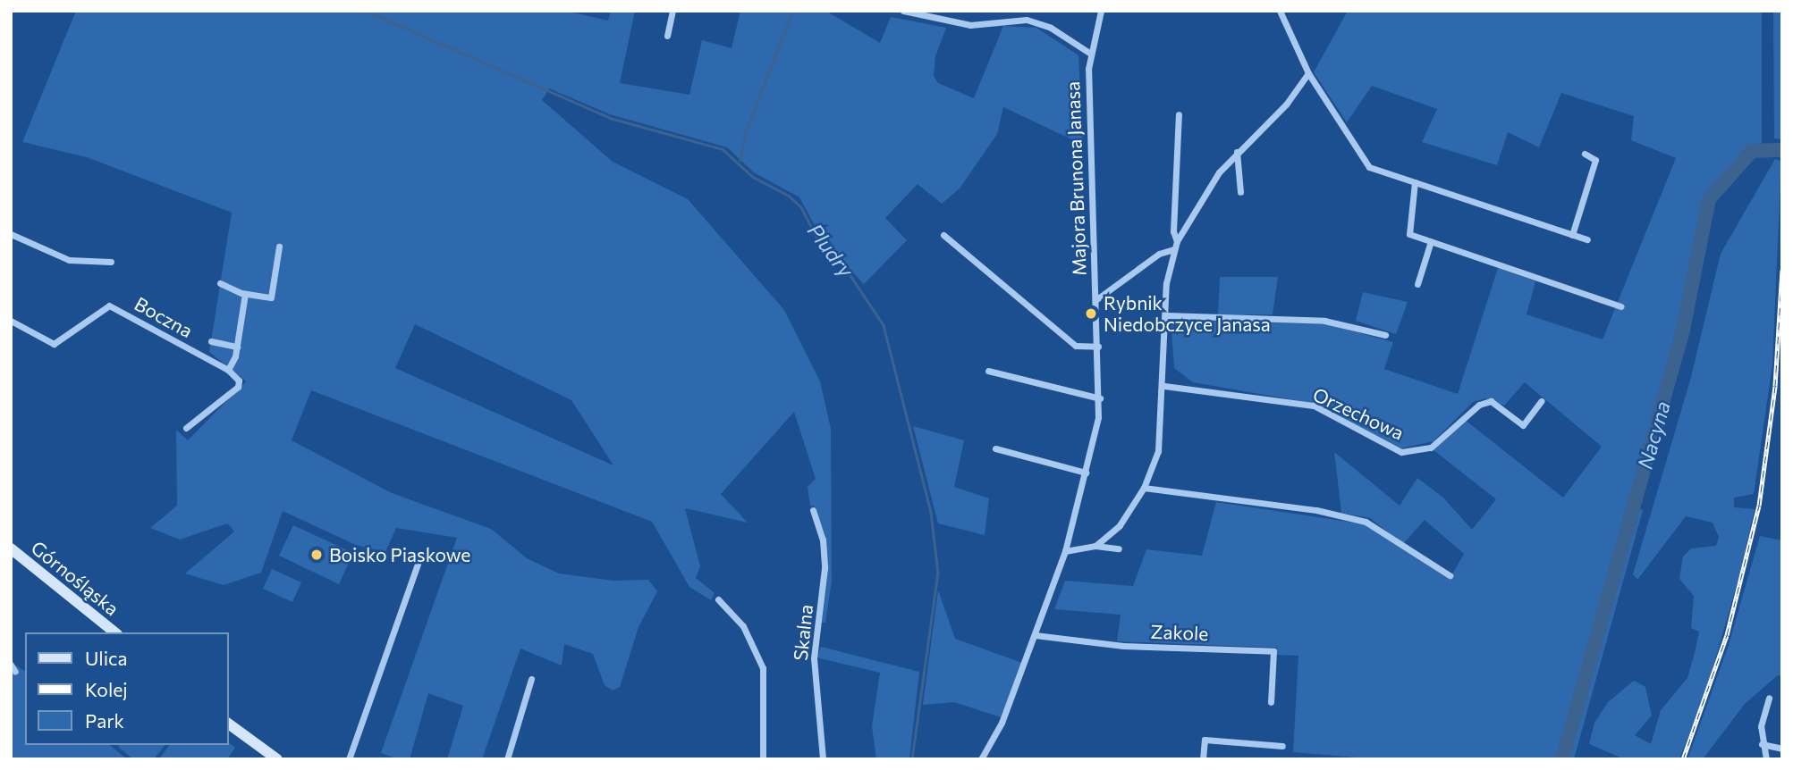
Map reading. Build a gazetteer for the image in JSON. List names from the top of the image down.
{
  "streets": {
    "street": [
      "Majora Brunona Janasa",
      "Boczna",
      "Orzechowa",
      "Górnośląska",
      "Skalna",
      "Zakole"
    ]
  },
  "crossings": [
    ["Majora Brunona Janasa", "Zakole"]
  ],
  "water": ["Pludry", "Nacyna"],
  "places": ["Rybnik Niedobczyce Janasa", "Boisko Piaskowe"],
  "legend": ["Ulica", "Kolej", "Park"]
}
